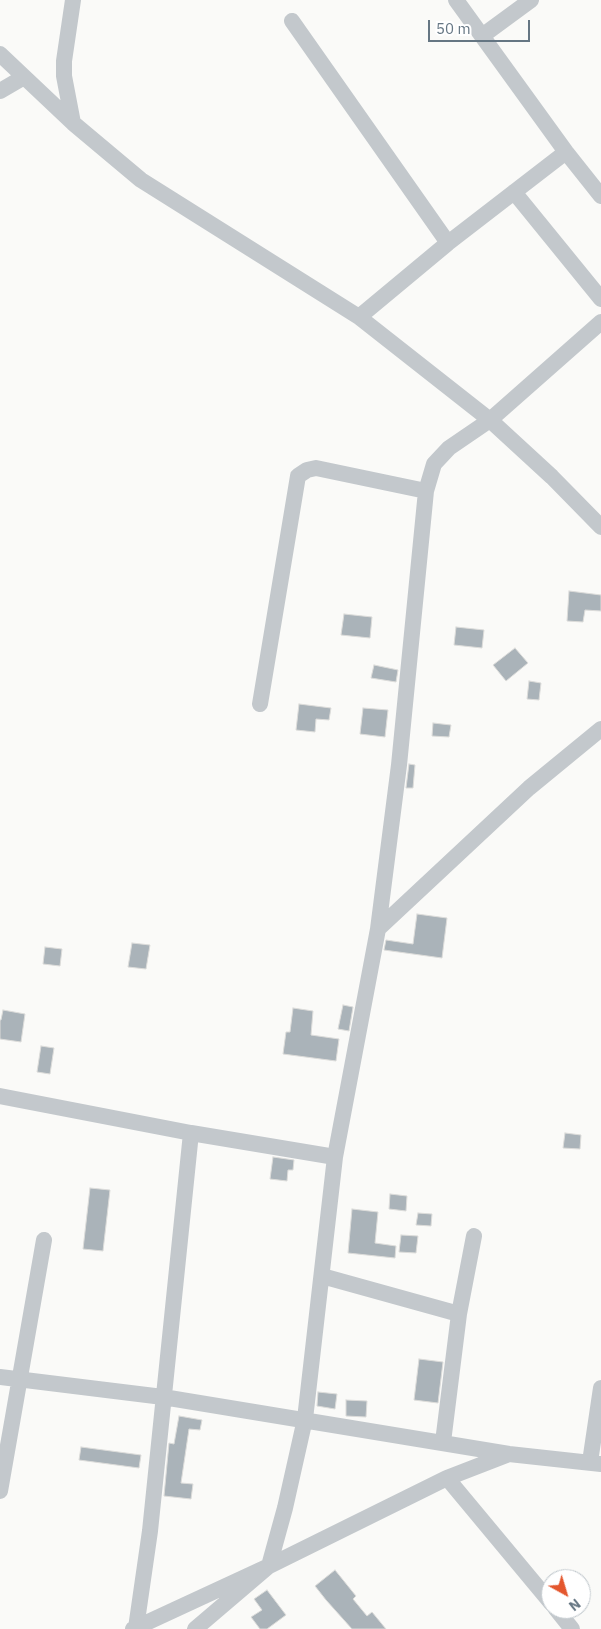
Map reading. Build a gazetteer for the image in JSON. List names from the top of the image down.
{
  "scale_bar": "50 m",
  "north": "bottom right"
}
